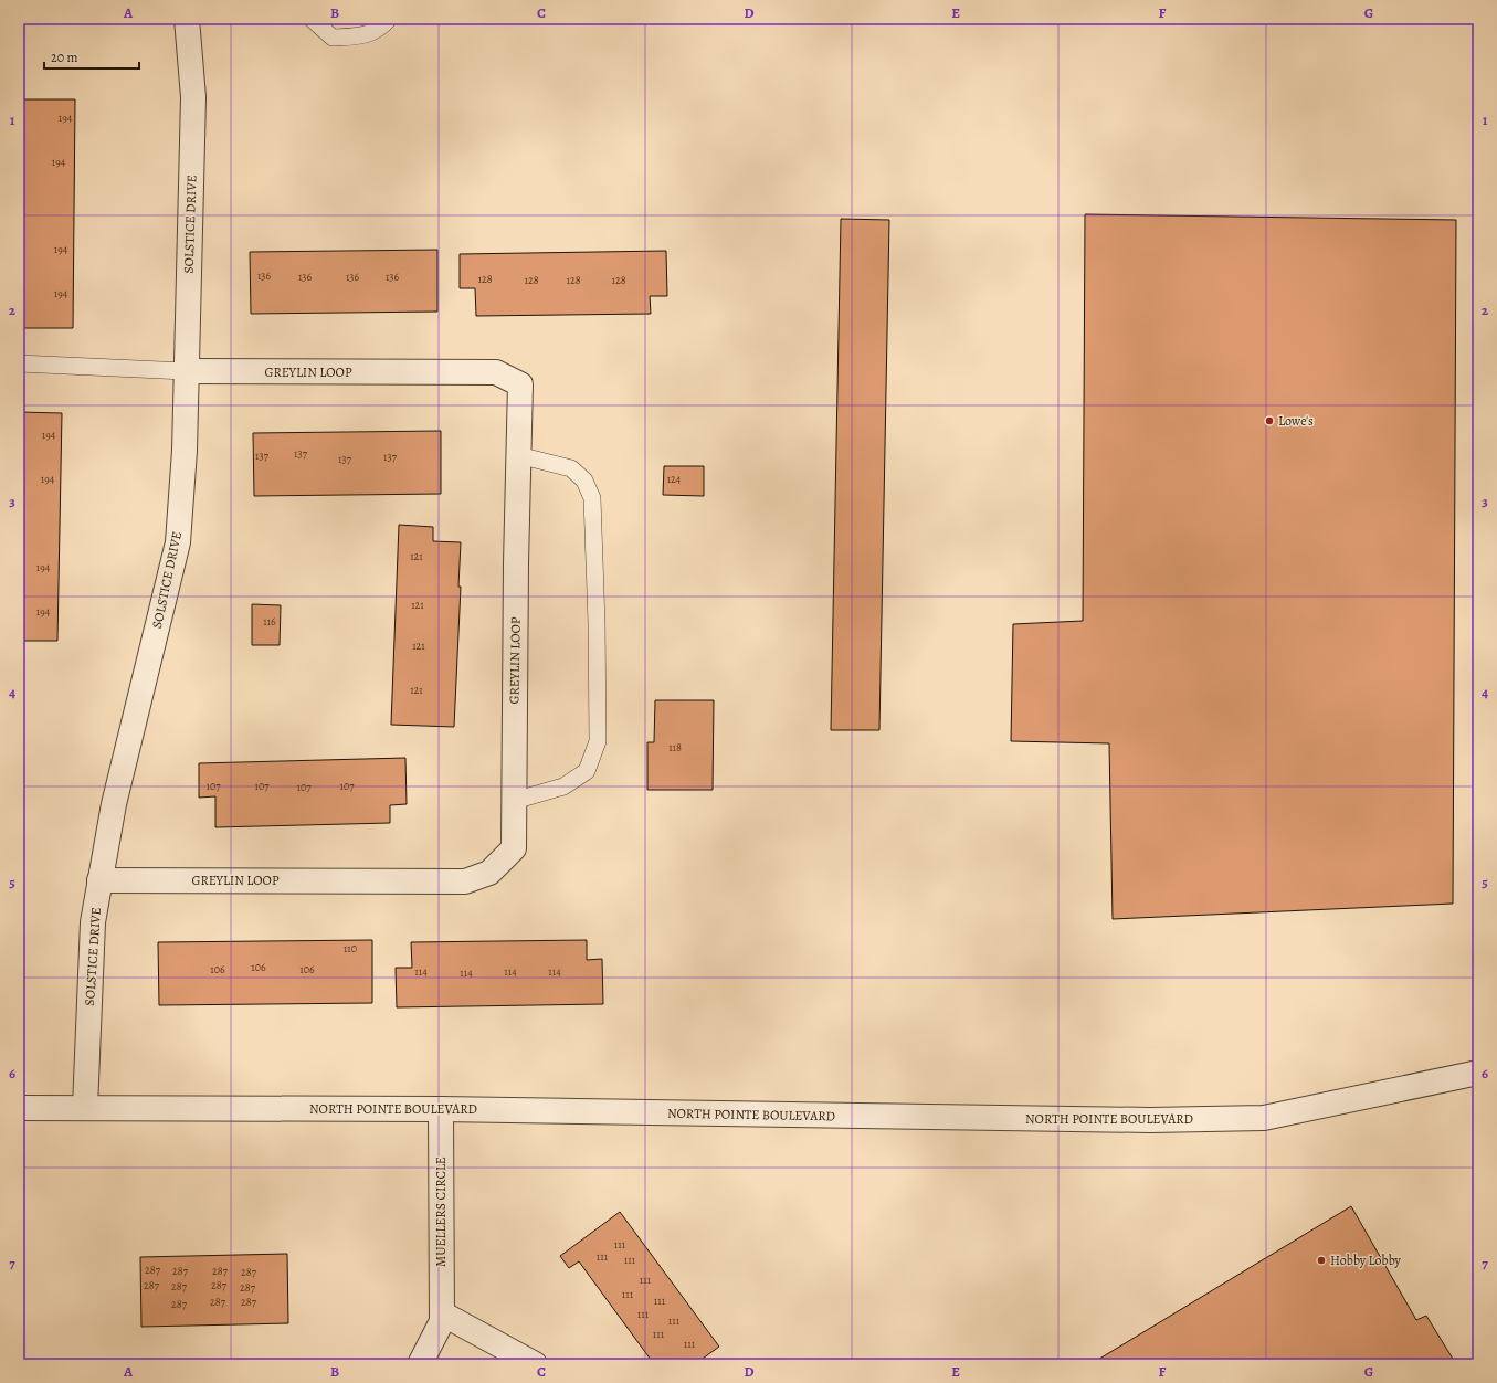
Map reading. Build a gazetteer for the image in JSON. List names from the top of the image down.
{
  "streets": {
    "street": [
      "SOLSTICE DRIVE",
      "GREYLIN LOOP",
      "NORTH POINTE BOULEVARD",
      "MUELLERS CIRCLE"
    ]
  },
  "crossings": [
    ["SOLSTICE DRIVE", "GREYLIN LOOP"],
    ["SOLSTICE DRIVE", "NORTH POINTE BOULEVARD"],
    ["NORTH POINTE BOULEVARD", "MUELLERS CIRCLE"]
  ],
  "places": ["Lowe's", "Hobby Lobby"],
  "house_numbers": [
    "194",
    "194",
    "194",
    "136",
    "136",
    "136",
    "136",
    "128",
    "128",
    "128",
    "128",
    "194",
    "194",
    "137",
    "137",
    "137",
    "137",
    "194",
    "124",
    "121",
    "194",
    "121",
    "194",
    "116",
    "121",
    "121",
    "118",
    "107",
    "107",
    "107",
    "107",
    "110",
    "106",
    "106",
    "106",
    "114",
    "114",
    "114",
    "114",
    "111",
    "111",
    "111",
    "287",
    "287",
    "287",
    "287",
    "111",
    "287",
    "287",
    "287",
    "287",
    "111",
    "111",
    "287",
    "287",
    "287",
    "111",
    "111",
    "111",
    "111"
  ],
  "scale_bar": "20 m",
  "grid": {
    "columns": [
      "A",
      "B",
      "C",
      "D",
      "E",
      "F",
      "G"
    ],
    "rows": [
      "1",
      "2",
      "3",
      "4",
      "5",
      "6",
      "7"
    ]
  }
}
